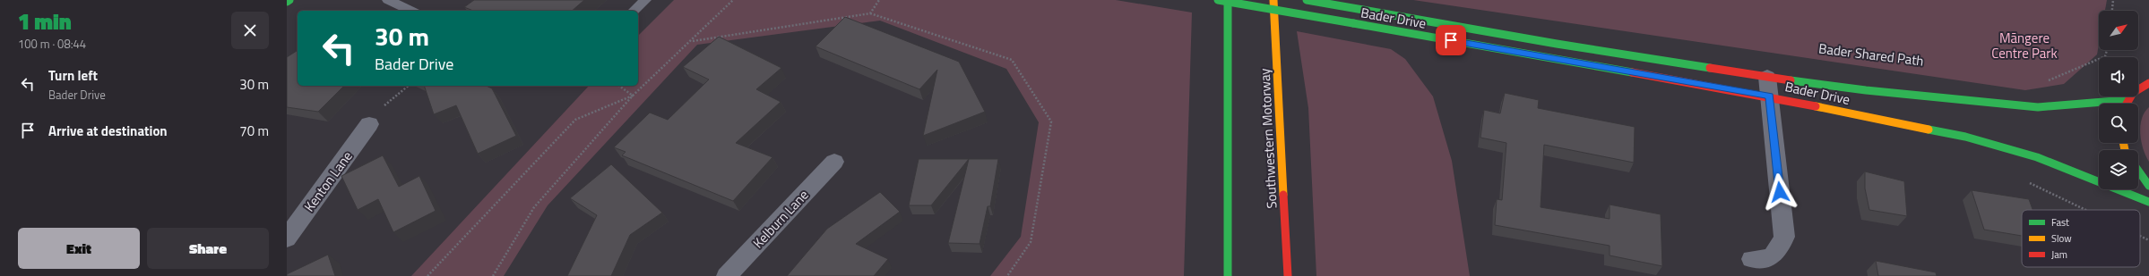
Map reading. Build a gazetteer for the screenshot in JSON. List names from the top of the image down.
{
  "streets": {
    "main road": ["Bader Drive", "Southwestern Motorway"],
    "street": ["Kenton Lane", "Kelburn Lane"]
  },
  "parks": ["Māngere Centre Park"],
  "legend": ["Fast", "Slow", "Jam"],
  "north": "top right",
  "page": {
    "heading": ["1 min", "100 m · 08:44"],
    "turn": ["30 m", "Bader Drive"],
    "list": [
      {
        "name": "Turn left",
        "note": "Bader Drive",
        "value": "30 m"
      },
      {
        "name": "Arrive at destination",
        "value": "70 m"
      }
    ],
    "buttons": ["Exit", "Share"]
  }
}
